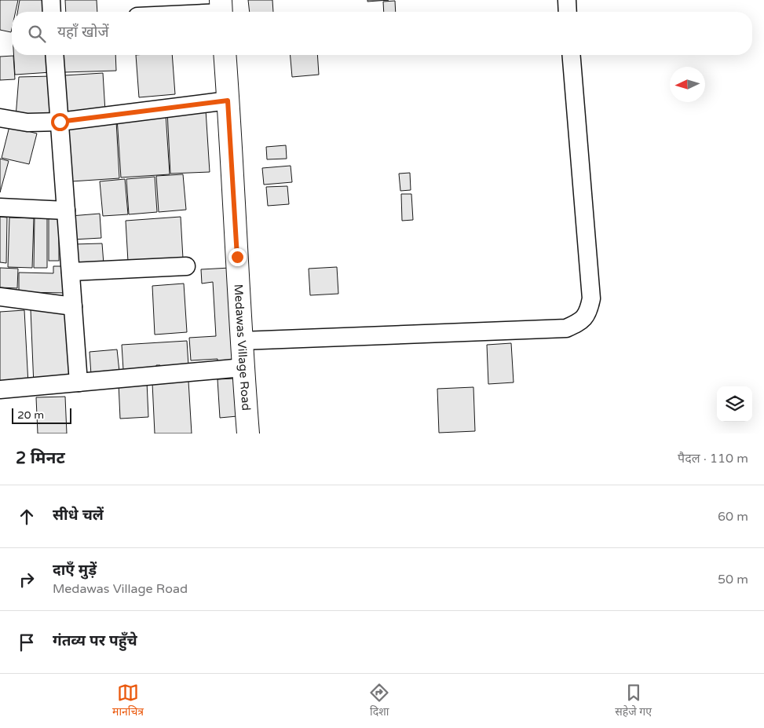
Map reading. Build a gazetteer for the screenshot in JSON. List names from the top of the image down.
{
  "streets": {
    "street": ["Medawas Village Road"]
  },
  "scale_bar": "20 m",
  "north": "left",
  "page": {
    "search": "यहाँ खोजें",
    "scale": "20 m",
    "heading": ["2 मिनट", "पैदल · 110 m"],
    "list": [
      ["सीधे चलें", "60 m"],
      ["दाएँ मुड़ें", "Medawas Village Road", "50 m"],
      "गंतव्य पर पहुँचे"
    ],
    "nav": ["मानचित्र", "दिशा", "सहेजे गए"]
  }
}
